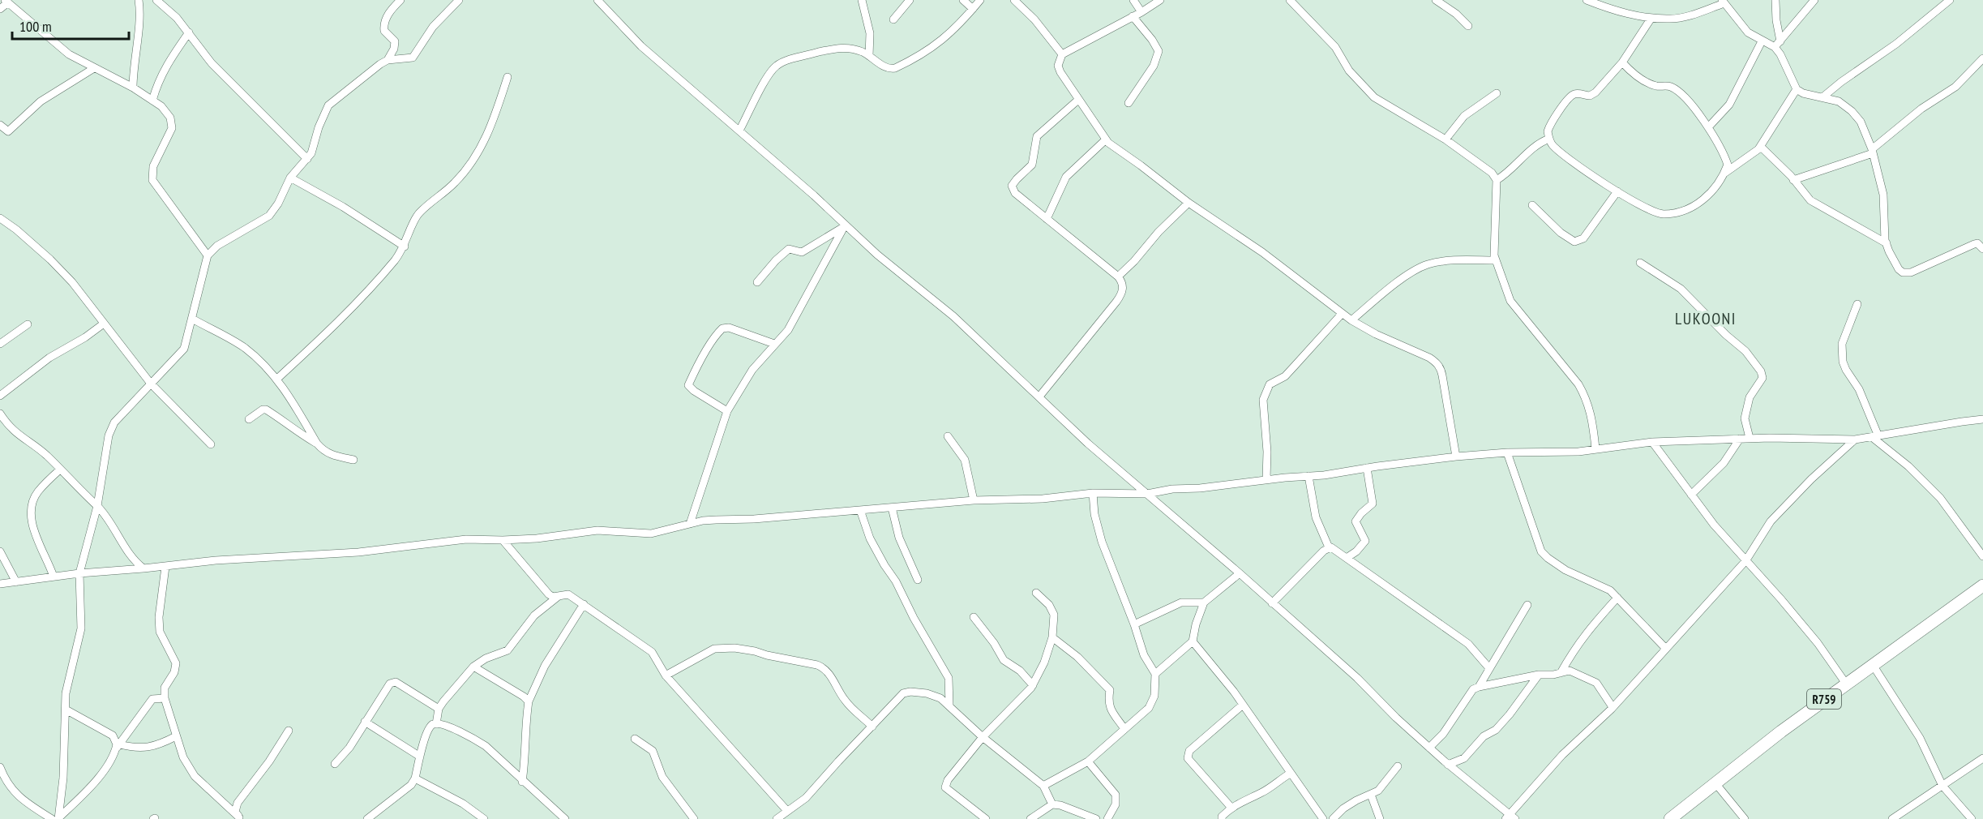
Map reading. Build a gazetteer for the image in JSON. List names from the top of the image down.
{
  "streets": {
    "main road": ["R759"]
  },
  "districts": ["LUKOONI"],
  "scale_bar": "100 m"
}
